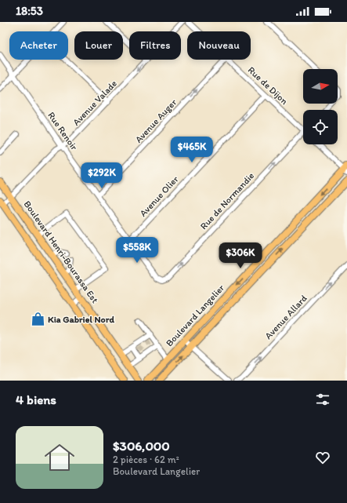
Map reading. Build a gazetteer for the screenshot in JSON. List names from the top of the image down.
{
  "streets": {
    "main road": ["Boulevard Henri-Bourassa Est", "Boulevard Langelier"],
    "street": [
      "Rue de Dijon",
      "Avenue Valade",
      "Avenue Auger",
      "Rue Renoir",
      "Avenue Olier",
      "Rue de Normandie",
      "Avenue Allard"
    ]
  },
  "crossings": [
    ["Rue de Dijon", "Avenue Olier"],
    ["Avenue Valade", "Rue Renoir"],
    ["Avenue Valade", "Boulevard Henri-Bourassa Est"],
    ["Avenue Auger", "Rue Renoir"],
    ["Rue Renoir", "Avenue Olier"],
    ["Rue Renoir", "Rue de Normandie"]
  ],
  "one_way": [
    "Avenue Auger",
    "Avenue Olier",
    "Rue de Normandie",
    "Avenue Allard"
  ],
  "places": {
    "shop": ["Kia Gabriel Nord"]
  },
  "north": "right",
  "page": {
    "status": "18:53",
    "chip": [
      "Acheter",
      "Louer",
      "Filtres",
      "Nouveau"
    ],
    "price": [
      "$465K",
      "$292K",
      "$558K",
      "$306K"
    ],
    "heading": "4 biens",
    "list": [
      {
        "name": "$306,000",
        "note": "2 pièces · 62 m² · Boulevard Langelier"
      }
    ]
  }
}
